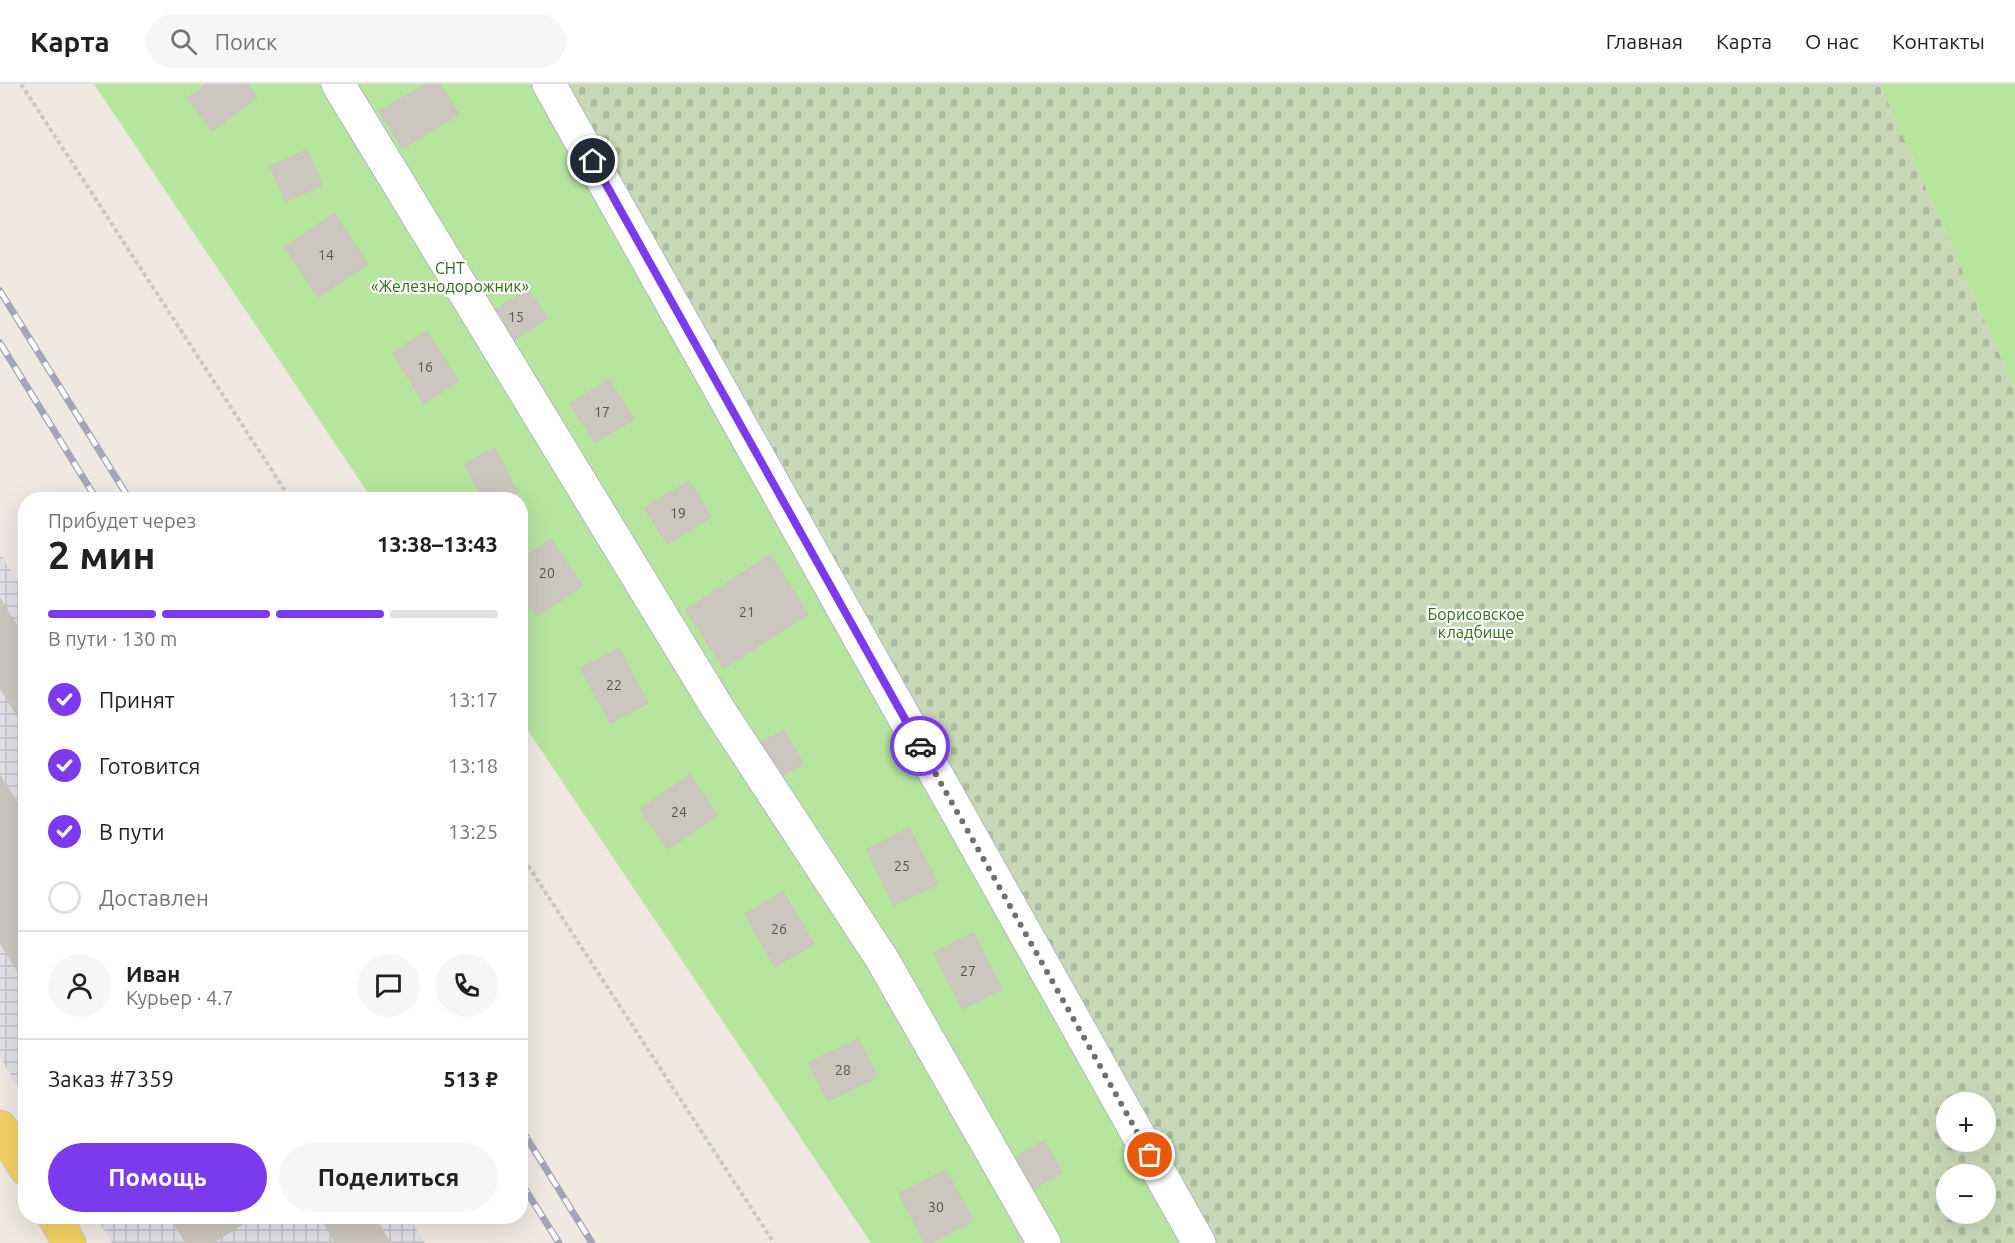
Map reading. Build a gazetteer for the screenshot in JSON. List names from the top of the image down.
{
  "parks": ["СНТ «Железнодорожник»", "Борисовское кладбище"],
  "house_numbers": [
    "14",
    "15",
    "16",
    "17",
    "19",
    "20",
    "21",
    "22",
    "24",
    "25",
    "26",
    "27",
    "28",
    "30"
  ],
  "page": {
    "header": "Карта",
    "search": "Поиск",
    "nav": [
      "Главная",
      "Карта",
      "О нас",
      "Контакты"
    ],
    "heading": ["2 мин", "Прибудет через", "13:38–13:43"],
    "panel": [
      "Иван",
      "Курьер · 4.7",
      "Заказ #7359",
      "513 ₽"
    ],
    "bar": "В пути · 130 m",
    "list": [
      ["Принят", "13:17"],
      ["Готовится", "13:18"],
      ["В пути", "13:25"],
      "Доставлен"
    ],
    "map_buttons": ["+", "−"],
    "buttons": ["Помощь", "Поделиться"]
  }
}
